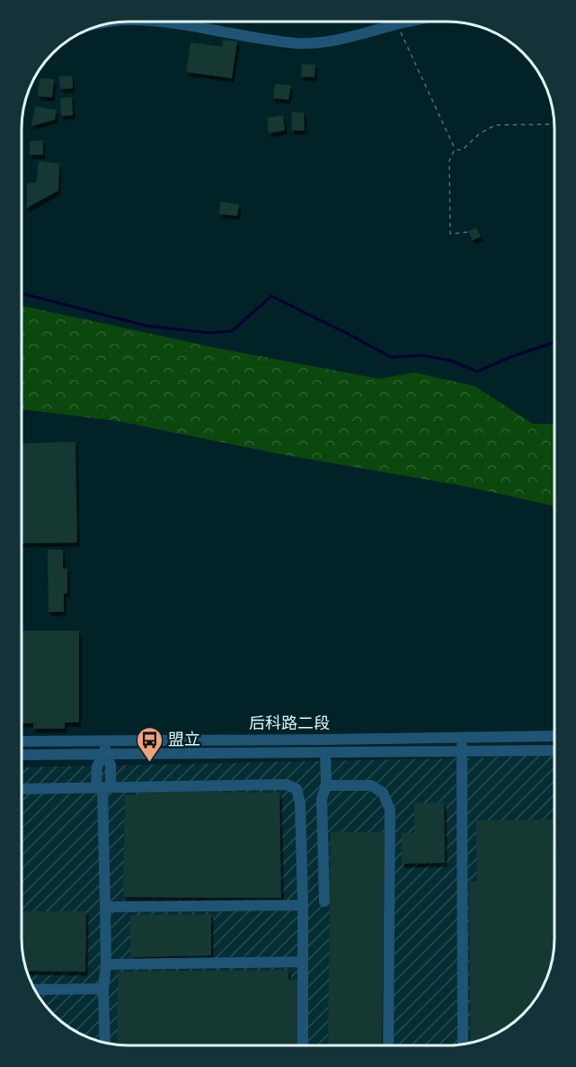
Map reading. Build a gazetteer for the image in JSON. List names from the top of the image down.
{
  "streets": {
    "street": ["后科路二段"]
  },
  "places": {
    "bus stop": ["盟立"]
  }
}
